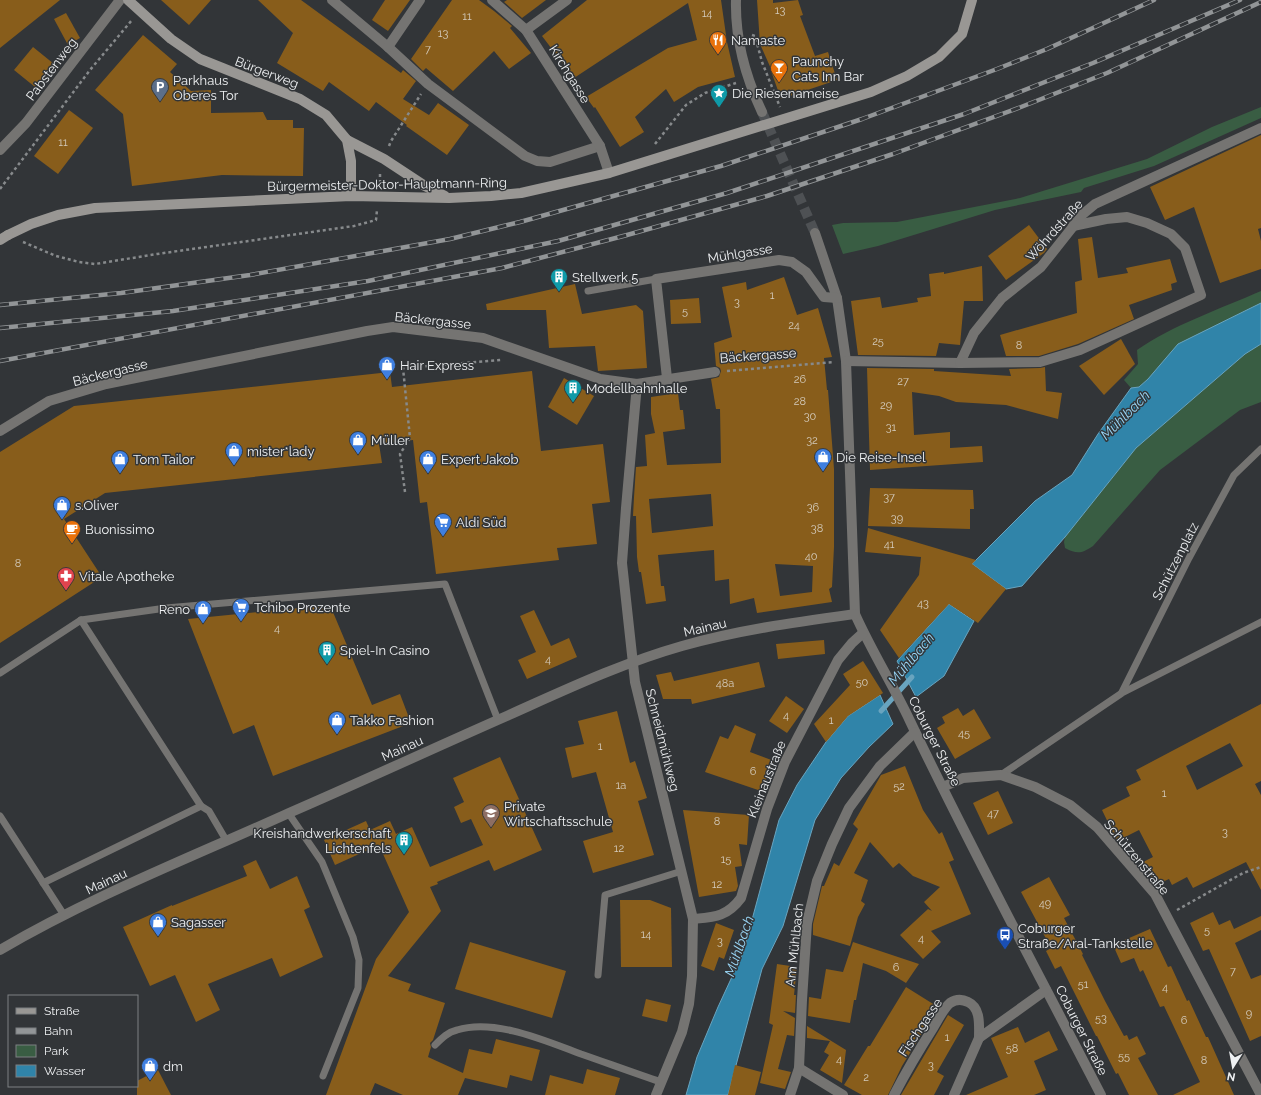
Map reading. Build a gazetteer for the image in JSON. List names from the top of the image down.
{
  "streets": {
    "street": [
      "Pabstenweg",
      "Bürgerweg",
      "Kirchgasse",
      "Bürgermeister-Doktor-Hauptmann-Ring",
      "Wöhrdstraße",
      "Mühlgasse",
      "Bäckergasse",
      "Mainau",
      "Schneidmühlweg",
      "Coburger Straße",
      "Kleinaustraße",
      "Schützenstraße",
      "Am Mühlbach",
      "Fischgasse"
    ],
    "lane": ["Schützenplatz"]
  },
  "crossings": [
    ["Bürgerweg", "Bürgermeister-Doktor-Hauptmann-Ring"],
    ["Kirchgasse", "Bürgermeister-Doktor-Hauptmann-Ring"],
    ["Mühlgasse", "Coburger Straße"],
    ["Bäckergasse", "Schneidmühlweg"],
    ["Bäckergasse", "Coburger Straße"],
    ["Schützenplatz", "Schützenstraße"],
    ["Mainau", "Schneidmühlweg"],
    ["Mainau", "Coburger Straße"],
    ["Schneidmühlweg", "Kleinaustraße"],
    ["Coburger Straße", "Kleinaustraße"],
    ["Coburger Straße", "Schützenstraße"],
    ["Coburger Straße", "Am Mühlbach"]
  ],
  "water": ["Mühlbach"],
  "places": {
    "restaurant": ["Namaste"],
    "bar": ["Paunchy Cats Inn Bar"],
    "parking": ["Parkhaus Oberes Tor"],
    "place": ["Die Riesenameise"],
    "building": [
      "Stellwerk 5",
      "Modellbahnhalle",
      "Spiel-In Casino",
      "Kreishandwerkerschaft Lichtenfels"
    ],
    "shop": [
      "Hair Express",
      "Müller",
      "mister*lady",
      "Die Reise-Insel",
      "Tom Tailor",
      "Expert Jakob",
      "s.Oliver",
      "Reno",
      "Takko Fashion",
      "Sagasser",
      "dm"
    ],
    "supermarket": ["Aldi Süd", "Tchibo Prozente"],
    "cafe": ["Buonissimo"],
    "pharmacy": ["Vitale Apotheke"],
    "school or university": ["Private Wirtschaftsschule"],
    "bus stop": ["Coburger Straße/Aral-Tankstelle"]
  },
  "house_numbers": [
    "13",
    "14",
    "11",
    "13",
    "7",
    "11",
    "1",
    "3",
    "5",
    "24",
    "25",
    "8",
    "26",
    "27",
    "28",
    "29",
    "30",
    "31",
    "32",
    "37",
    "36",
    "39",
    "38",
    "41",
    "40",
    "8",
    "43",
    "4",
    "4",
    "50",
    "48a",
    "4",
    "1",
    "45",
    "1",
    "6",
    "1a",
    "52",
    "1",
    "47",
    "8",
    "3",
    "12",
    "15",
    "12",
    "49",
    "5",
    "14",
    "4",
    "3",
    "6",
    "7",
    "51",
    "4",
    "9",
    "53",
    "6",
    "1",
    "58",
    "55",
    "4",
    "8",
    "3",
    "2"
  ],
  "legend": [
    "Straße",
    "Bahn",
    "Park",
    "Wasser"
  ],
  "north": "bottom"
}
